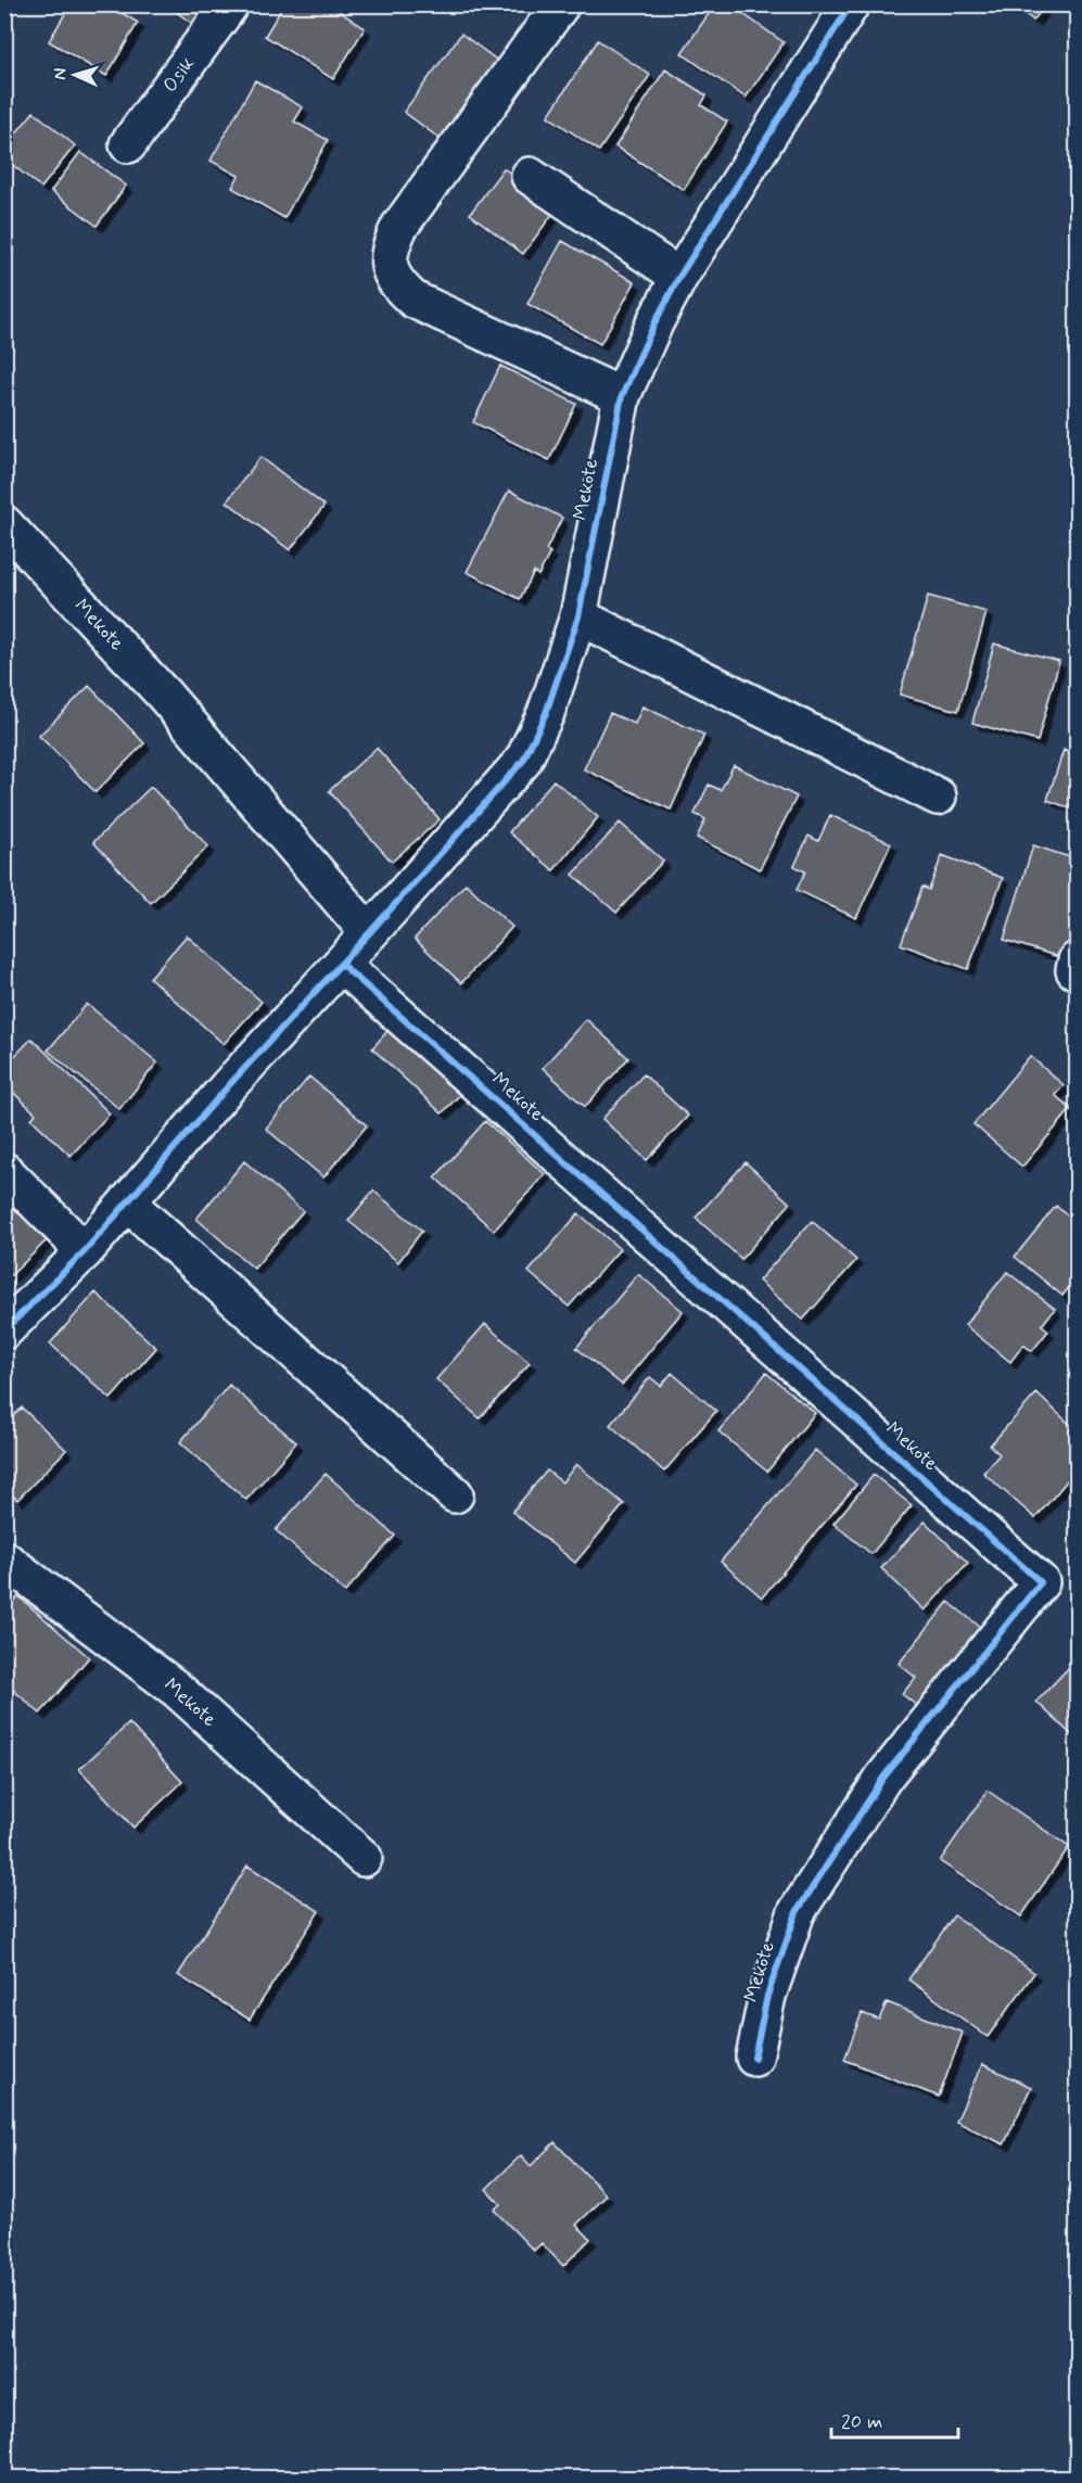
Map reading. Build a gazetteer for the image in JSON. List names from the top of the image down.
{
  "streets": {
    "street": ["Osik", "Mekote"]
  },
  "scale_bar": "20 m",
  "north": "left"
}
